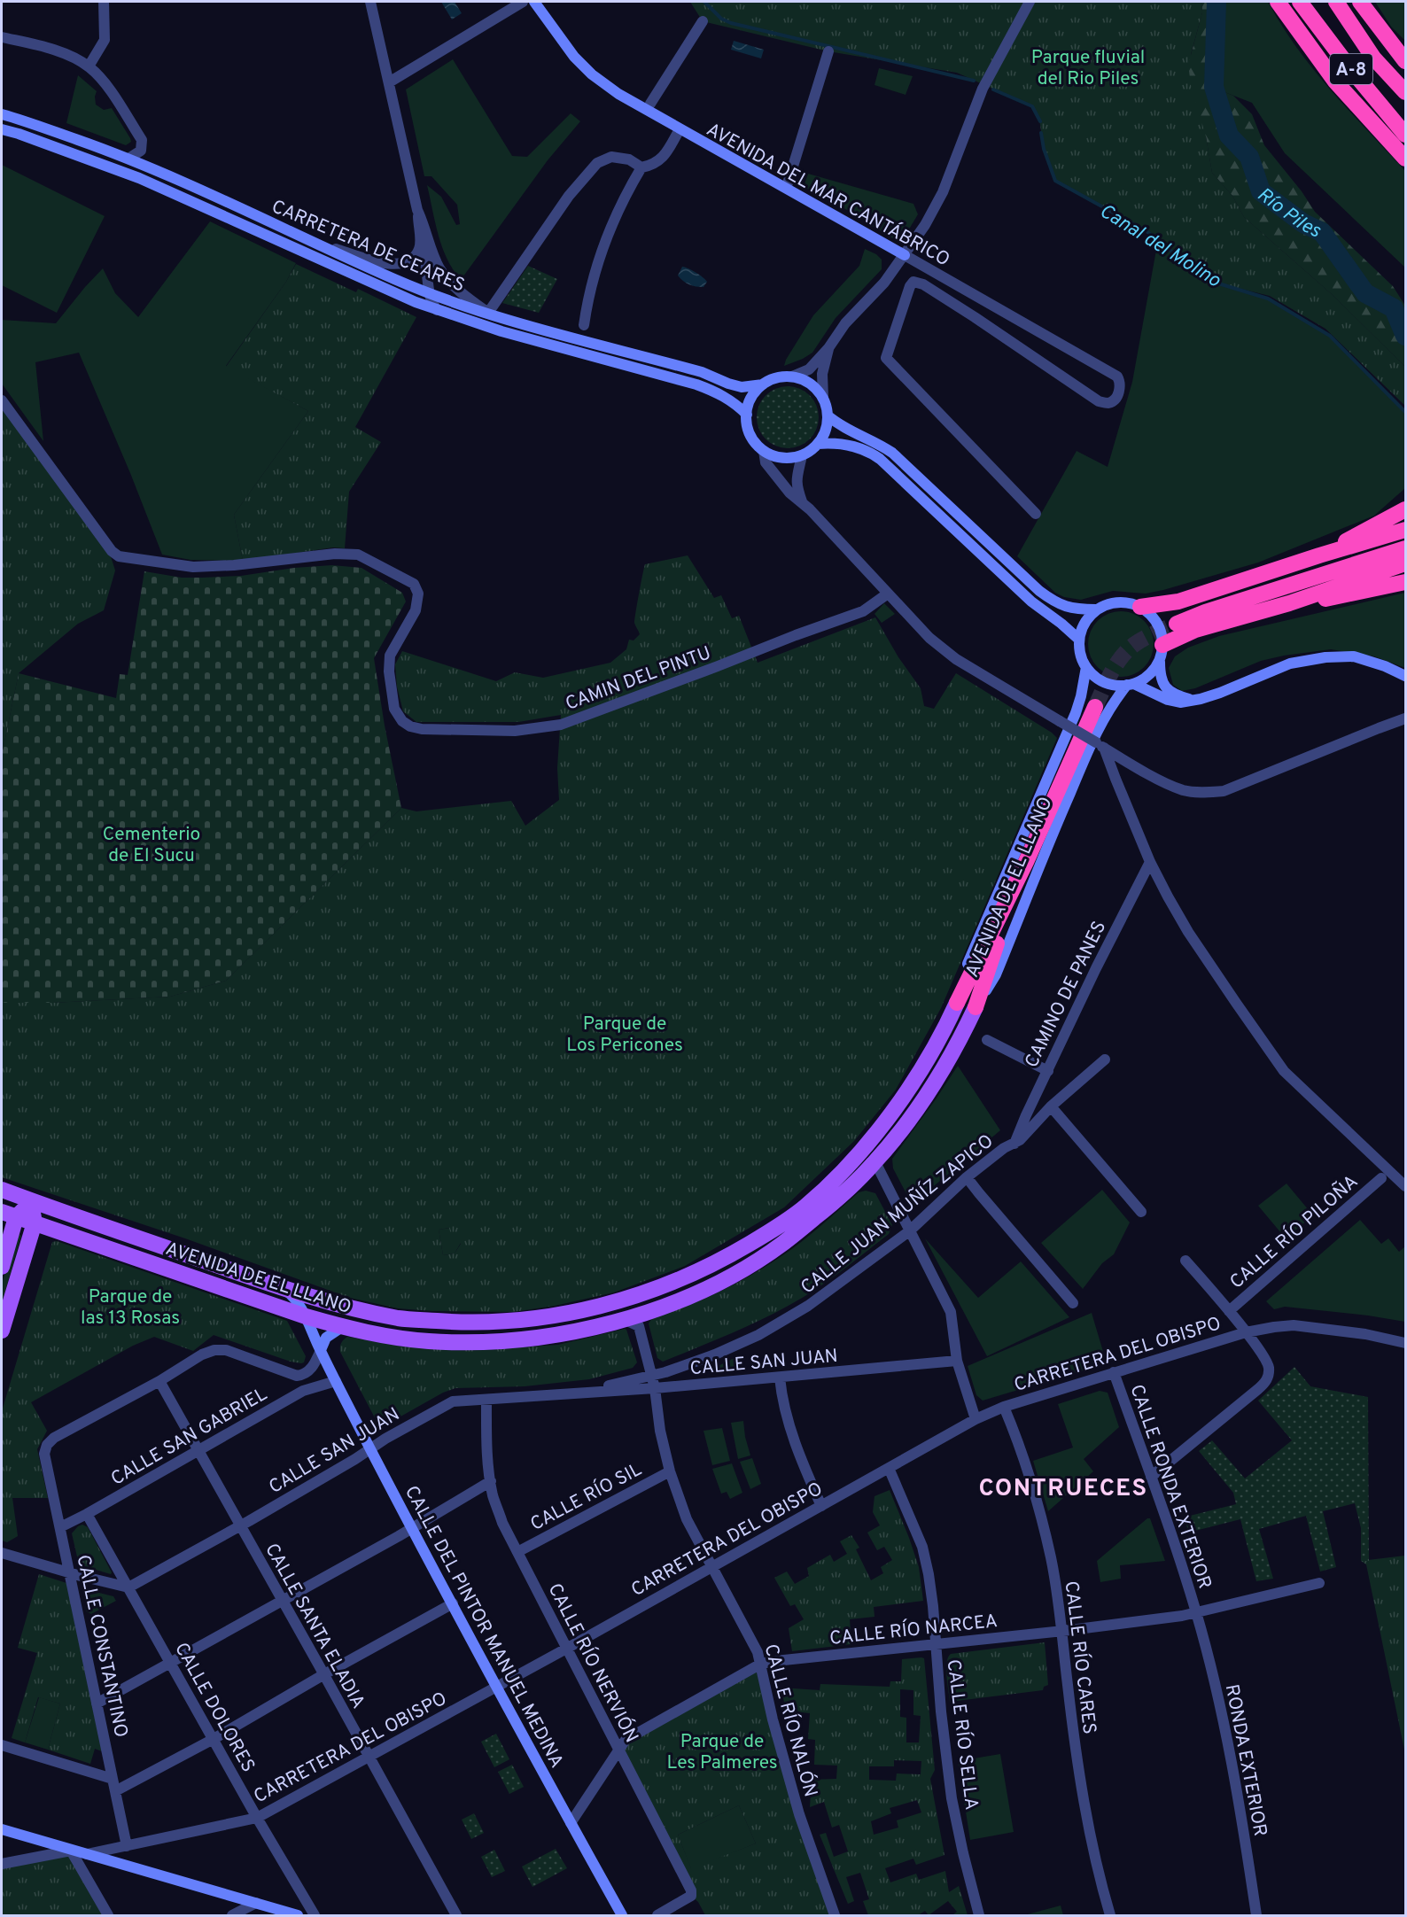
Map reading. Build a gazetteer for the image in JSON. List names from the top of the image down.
{
  "streets": {
    "highway": ["A-8"],
    "main road": [
      "AVENIDA DEL MAR CANTÁBRICO",
      "CARRETERA DE CEARES",
      "AVENIDA DE EL LLANO",
      "CALLE DEL PINTOR MANUEL MEDINA"
    ],
    "street": [
      "CAMIN DEL PINTU",
      "CAMINO DE PANES",
      "CALLE JUAN MUÑÍZ ZAPICO",
      "CALLE RÍO PILOÑA",
      "CARRETERA DEL OBISPO",
      "CALLE SAN JUAN",
      "CALLE SAN GABRIEL",
      "CALLE RONDA EXTERIOR",
      "CALLE RÍO SIL",
      "CALLE SANTA ELADIA",
      "CALLE RÍO NARCEA",
      "CALLE CONSTANTINO",
      "CALLE RÍO CARES",
      "CALLE RÍO NERVIÓN",
      "CALLE DOLORES",
      "CALLE RÍO NALÓN",
      "CALLE RÍO SELLA",
      "RONDA EXTERIOR"
    ]
  },
  "crossings": [
    ["AVENIDA DE EL LLANO", "CALLE DEL PINTOR MANUEL MEDINA"],
    ["AVENIDA DE EL LLANO", "CALLE RÍO NALÓN"],
    ["CAMINO DE PANES", "CALLE JUAN MUÑÍZ ZAPICO"],
    ["CALLE JUAN MUÑÍZ ZAPICO", "CALLE SAN JUAN"],
    ["CALLE JUAN MUÑÍZ ZAPICO", "CALLE RÍO NALÓN"],
    ["CARRETERA DEL OBISPO", "CALLE RONDA EXTERIOR"],
    ["CARRETERA DEL OBISPO", "CALLE SANTA ELADIA"],
    ["CARRETERA DEL OBISPO", "CALLE DEL PINTOR MANUEL MEDINA"],
    ["CARRETERA DEL OBISPO", "CALLE CONSTANTINO"],
    ["CARRETERA DEL OBISPO", "CALLE RÍO CARES"],
    ["CARRETERA DEL OBISPO", "CALLE RÍO NERVIÓN"],
    ["CARRETERA DEL OBISPO", "CALLE DOLORES"],
    ["CARRETERA DEL OBISPO", "CALLE RÍO NALÓN"],
    ["CARRETERA DEL OBISPO", "CALLE RÍO SELLA"],
    ["CALLE SAN JUAN", "CALLE SANTA ELADIA"],
    ["CALLE SAN JUAN", "CALLE DEL PINTOR MANUEL MEDINA"],
    ["CALLE SAN JUAN", "CALLE RÍO NERVIÓN"],
    ["CALLE SAN JUAN", "CALLE DOLORES"],
    ["CALLE SAN JUAN", "CALLE RÍO NALÓN"],
    ["CALLE SAN GABRIEL", "CALLE SANTA ELADIA"],
    ["CALLE SAN GABRIEL", "CALLE DEL PINTOR MANUEL MEDINA"],
    ["CALLE SAN GABRIEL", "CALLE CONSTANTINO"],
    ["CALLE SAN GABRIEL", "CALLE DOLORES"],
    ["CALLE RONDA EXTERIOR", "CALLE RÍO NARCEA"],
    ["CALLE RONDA EXTERIOR", "RONDA EXTERIOR"],
    ["CALLE RÍO SIL", "CALLE RÍO NERVIÓN"],
    ["CALLE RÍO SIL", "CALLE RÍO NALÓN"],
    ["CALLE SANTA ELADIA", "CALLE CONSTANTINO"],
    ["CALLE DEL PINTOR MANUEL MEDINA", "CALLE RÍO NARCEA"],
    ["CALLE RÍO NARCEA", "CALLE RÍO CARES"],
    ["CALLE RÍO NARCEA", "CALLE RÍO NERVIÓN"],
    ["CALLE RÍO NARCEA", "CALLE RÍO NALÓN"],
    ["CALLE RÍO NARCEA", "CALLE RÍO SELLA"],
    ["CALLE RÍO NARCEA", "RONDA EXTERIOR"]
  ],
  "districts": ["CONTRUECES"],
  "water": ["Río Piles", "Canal del Molino"],
  "parks": [
    "Parque fluvial del Rio Piles",
    "Cementerio de El Sucu",
    "Parque de Los Pericones",
    "Parque de las 13 Rosas",
    "Parque de Les Palmeres"
  ]
}
